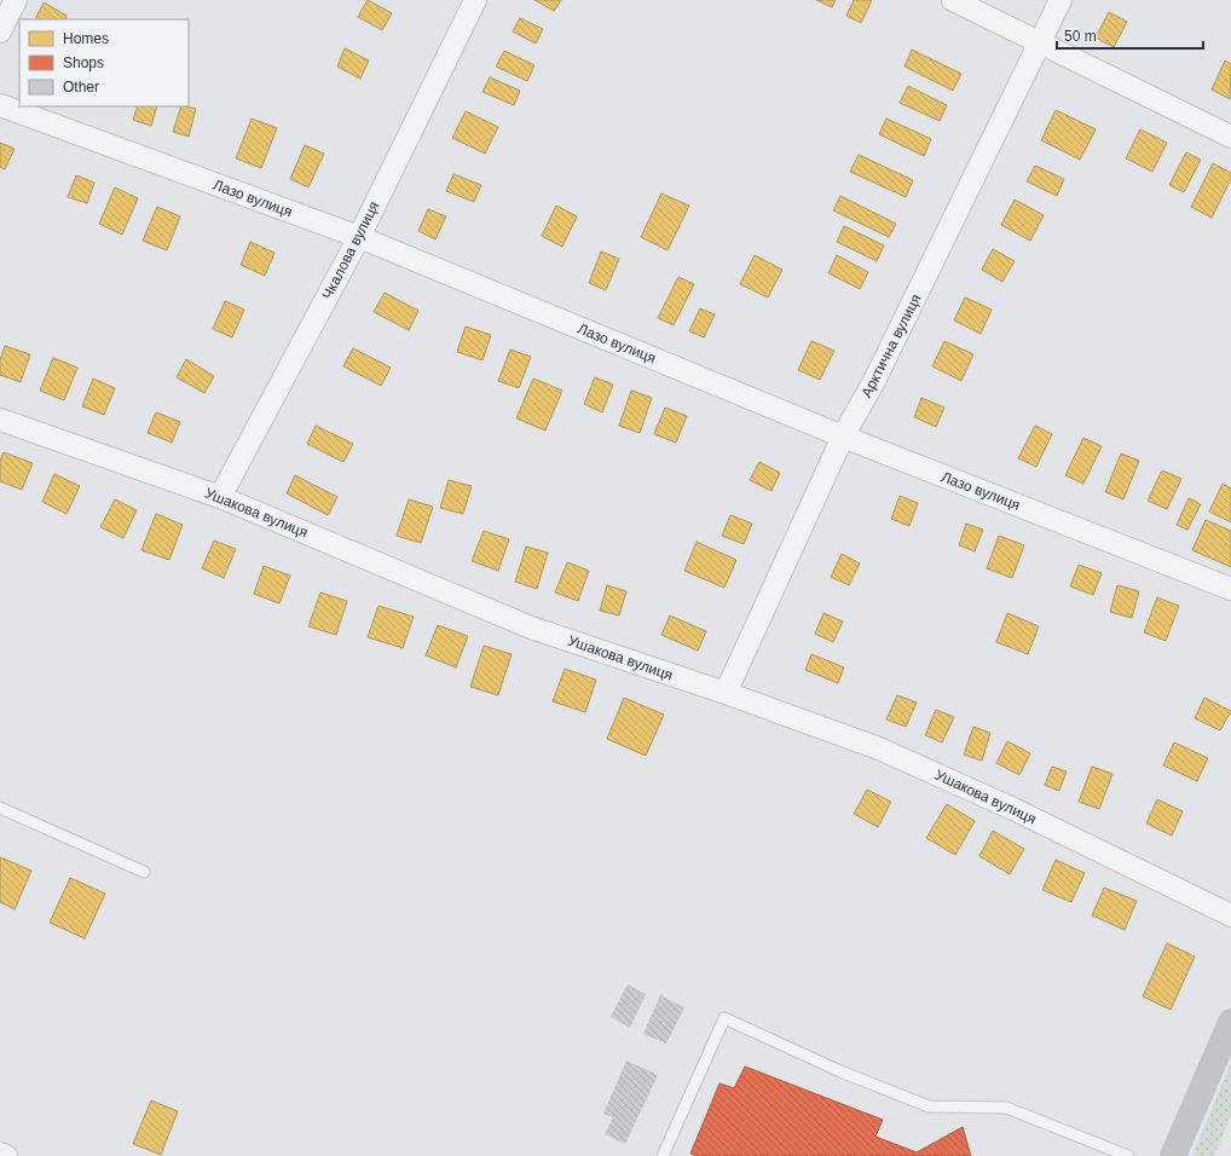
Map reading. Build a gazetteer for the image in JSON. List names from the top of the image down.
{
  "streets": {
    "street": [
      "Лазо вулиця",
      "Чкалова вулиця",
      "Арктична вулиця",
      "Ушакова вулиця"
    ]
  },
  "crossings": [
    ["Лазо вулиця", "Чкалова вулиця"],
    ["Лазо вулиця", "Арктична вулиця"],
    ["Чкалова вулиця", "Ушакова вулиця"],
    ["Арктична вулиця", "Ушакова вулиця"]
  ],
  "legend": ["Homes", "Shops", "Other"],
  "scale_bar": "50 m"
}
